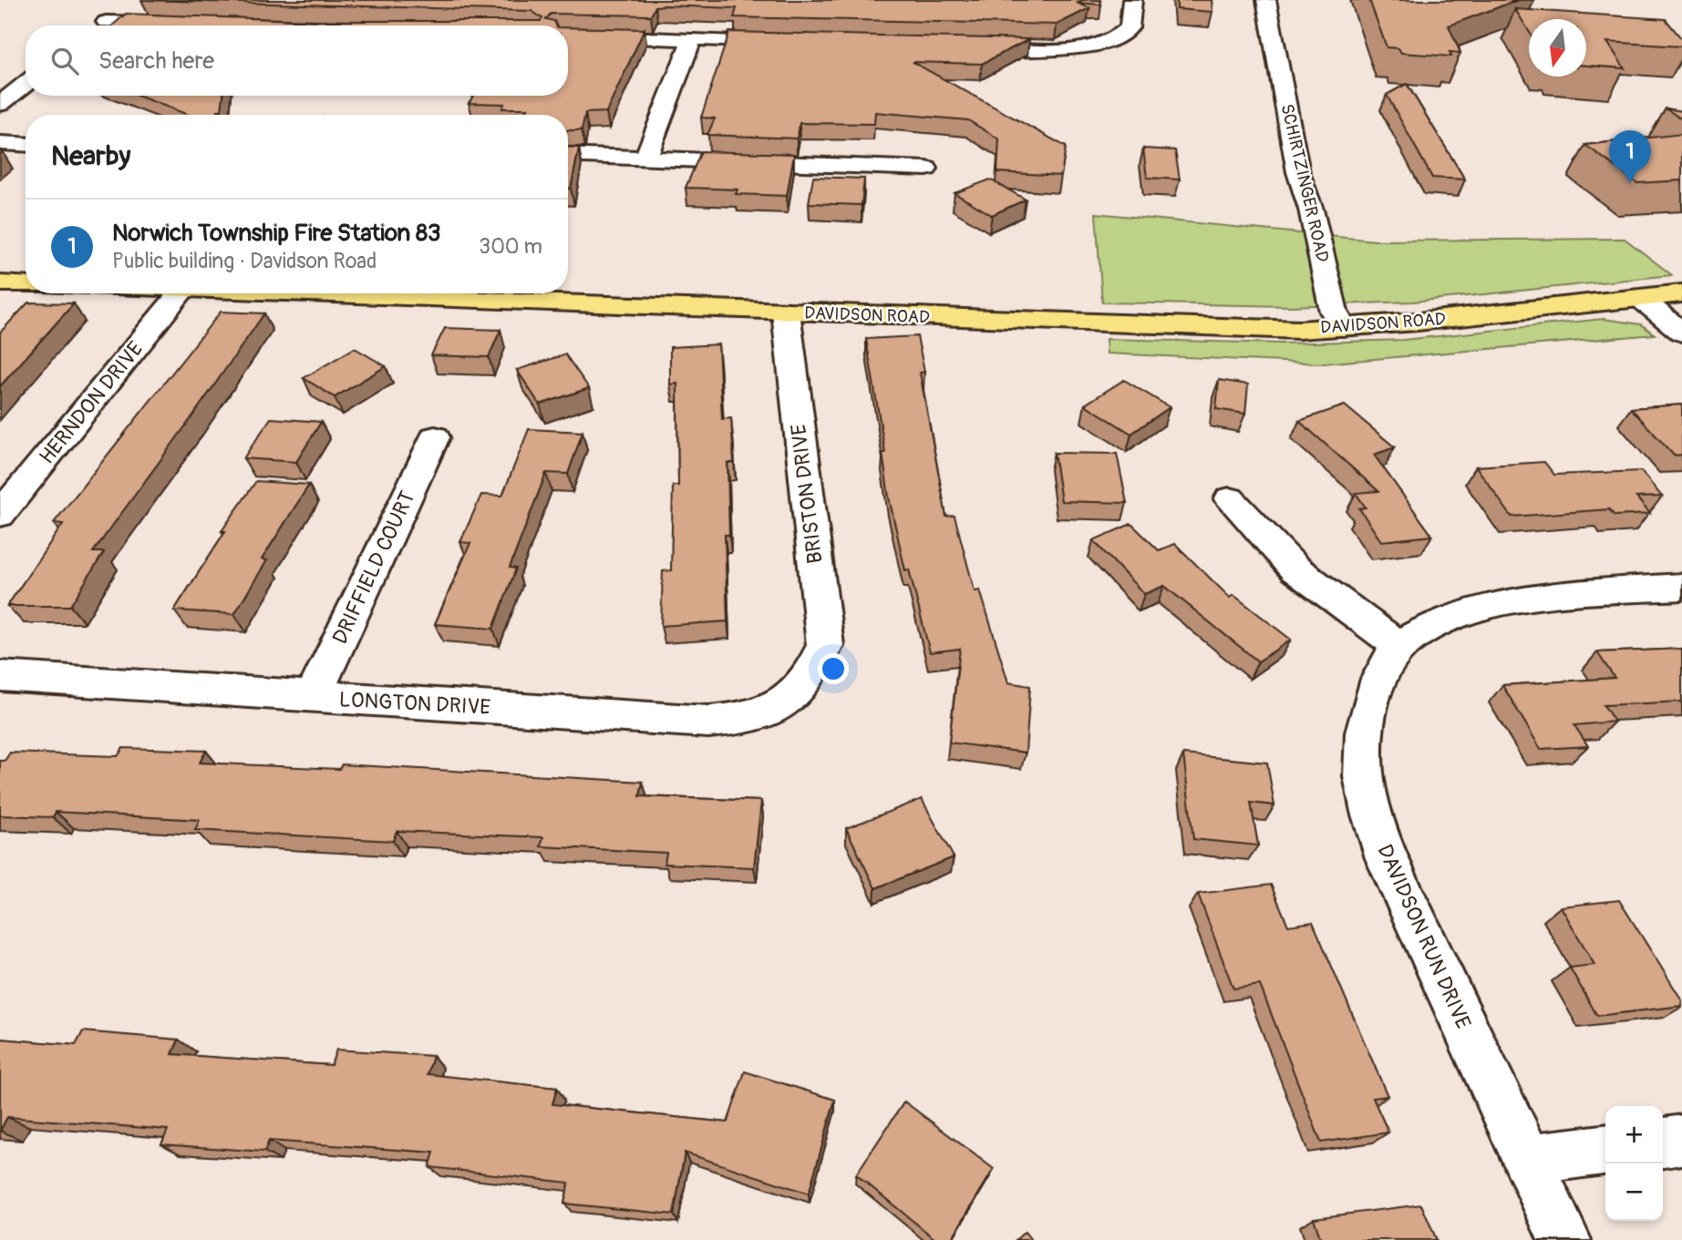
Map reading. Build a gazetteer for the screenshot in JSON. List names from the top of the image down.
{
  "streets": {
    "main road": ["DAVIDSON ROAD"],
    "street": [
      "SCHIRTZINGER ROAD",
      "HERNDON DRIVE",
      "BRISTON DRIVE",
      "DRIFFIELD COURT",
      "LONGTON DRIVE",
      "DAVIDSON RUN DRIVE"
    ]
  },
  "crossings": [
    ["SCHIRTZINGER ROAD", "DAVIDSON ROAD"],
    ["DAVIDSON ROAD", "BRISTON DRIVE"],
    ["BRISTON DRIVE", "LONGTON DRIVE"],
    ["DRIFFIELD COURT", "LONGTON DRIVE"]
  ],
  "north": "bottom",
  "page": {
    "search": "Search here",
    "heading": "Nearby",
    "pins": "1",
    "list": [
      {
        "mark": "1",
        "name": "Norwich Township Fire Station 83",
        "note": "Public building · Davidson Road",
        "value": "300 m"
      }
    ],
    "map_buttons": ["+", "−"]
  }
}
